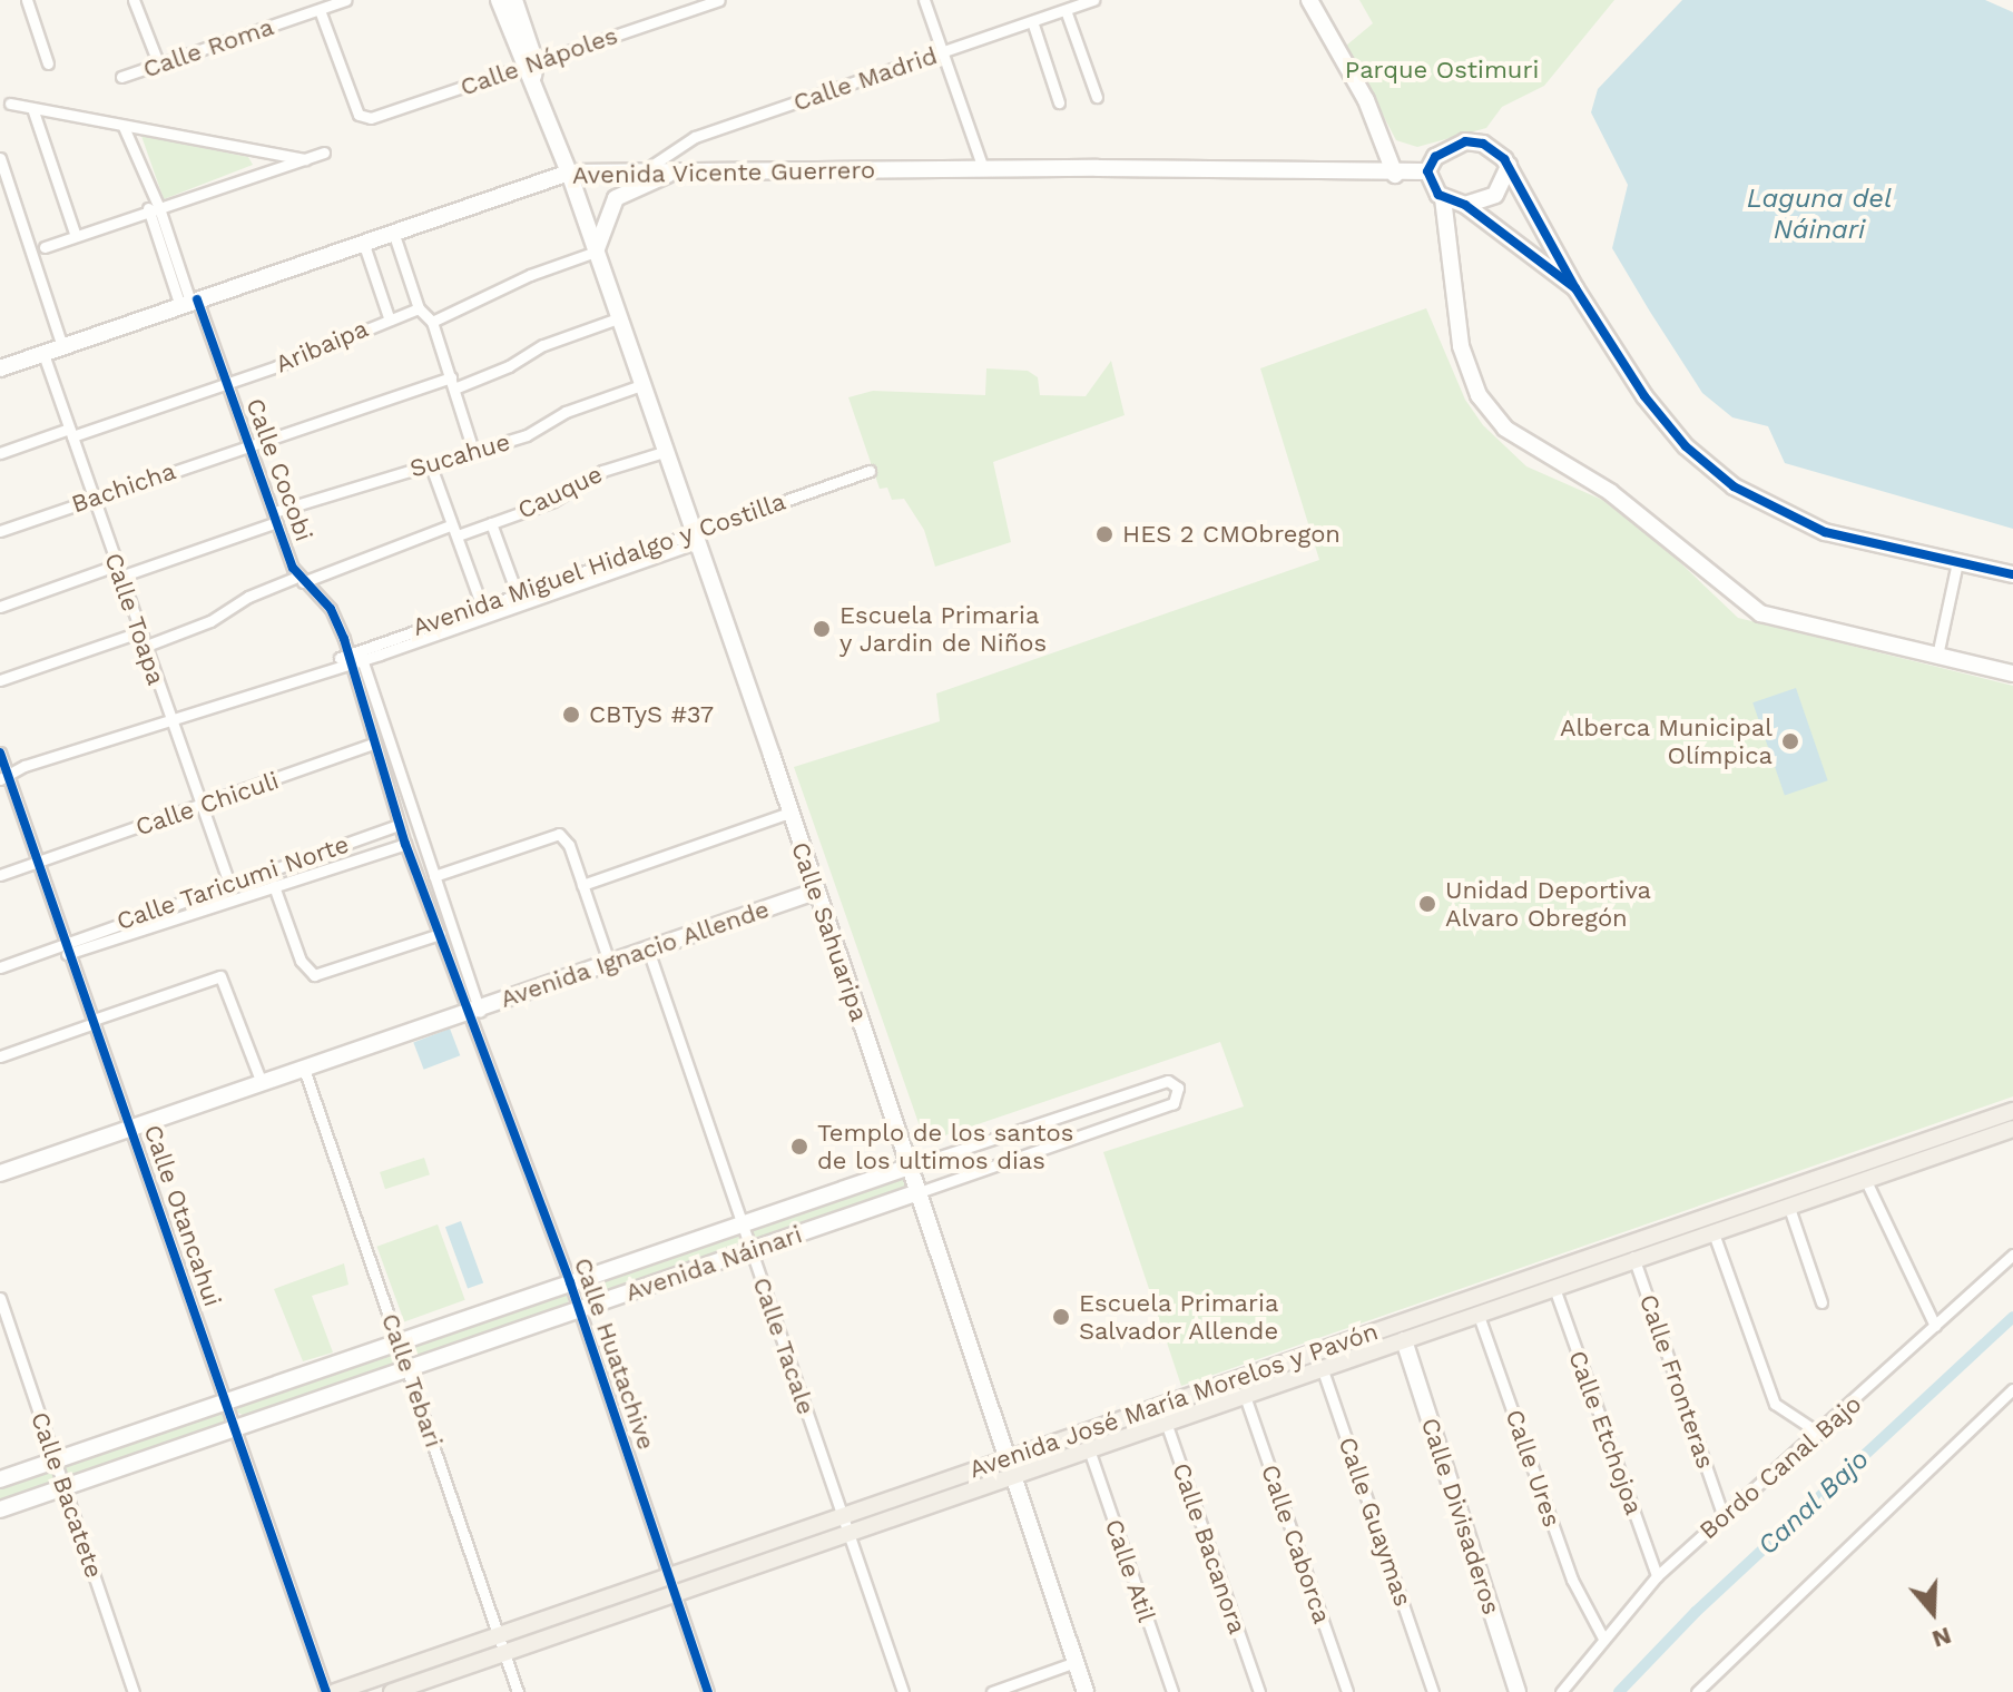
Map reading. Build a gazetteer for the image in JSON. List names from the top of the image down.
{
  "streets": {
    "main road": ["Avenida José María Morelos y Pavón"],
    "street": [
      "Calle Roma",
      "Calle Nápoles",
      "Calle Madrid",
      "Avenida Vicente Guerrero",
      "Aribaipa",
      "Sucahue",
      "Calle Cocobi",
      "Bachicha",
      "Cauque",
      "Avenida Miguel Hidalgo y Costilla",
      "Calle Toapa",
      "Calle Chiculi",
      "Calle Taricumi Norte",
      "Calle Sahuaripa",
      "Avenida Ignacio Allende",
      "Calle Otancahui",
      "Avenida Náinari",
      "Calle Tacale",
      "Calle Huatachive",
      "Calle Tebari",
      "Calle Fronteras",
      "Calle Etchojoa",
      "Bordo Canal Bajo",
      "Calle Ures",
      "Calle Bacatete",
      "Calle Divisaderos",
      "Calle Guaymas",
      "Calle Caborca",
      "Calle Bacanora",
      "Calle Atil"
    ]
  },
  "crossings": [
    ["Calle Roma", "Calle Nápoles"],
    ["Calle Nápoles", "Calle Sahuaripa"],
    ["Calle Madrid", "Avenida Vicente Guerrero"],
    ["Avenida Vicente Guerrero", "Calle Cocobi"],
    ["Avenida Vicente Guerrero", "Calle Toapa"],
    ["Avenida Vicente Guerrero", "Calle Sahuaripa"],
    ["Aribaipa", "Calle Cocobi"],
    ["Aribaipa", "Calle Toapa"],
    ["Sucahue", "Calle Cocobi"],
    ["Sucahue", "Calle Toapa"],
    ["Sucahue", "Calle Sahuaripa"],
    ["Calle Cocobi", "Bachicha"],
    ["Calle Cocobi", "Avenida Miguel Hidalgo y Costilla"],
    ["Calle Cocobi", "Calle Huatachive"],
    ["Bachicha", "Calle Toapa"],
    ["Bachicha", "Calle Sahuaripa"],
    ["Cauque", "Calle Sahuaripa"],
    ["Avenida Miguel Hidalgo y Costilla", "Calle Toapa"],
    ["Avenida Miguel Hidalgo y Costilla", "Calle Sahuaripa"],
    ["Avenida Miguel Hidalgo y Costilla", "Calle Otancahui"],
    ["Avenida Miguel Hidalgo y Costilla", "Calle Huatachive"],
    ["Calle Toapa", "Calle Chiculi"],
    ["Calle Toapa", "Calle Taricumi Norte"],
    ["Calle Chiculi", "Calle Otancahui"],
    ["Calle Chiculi", "Calle Huatachive"],
    ["Calle Taricumi Norte", "Calle Otancahui"],
    ["Calle Taricumi Norte", "Calle Huatachive"],
    ["Calle Sahuaripa", "Avenida Ignacio Allende"],
    ["Calle Sahuaripa", "Avenida Náinari"],
    ["Calle Sahuaripa", "Avenida José María Morelos y Pavón"],
    ["Avenida Ignacio Allende", "Calle Otancahui"],
    ["Avenida Ignacio Allende", "Calle Tacale"],
    ["Avenida Ignacio Allende", "Calle Huatachive"],
    ["Avenida Ignacio Allende", "Calle Tebari"],
    ["Calle Otancahui", "Avenida Náinari"],
    ["Avenida Náinari", "Calle Tacale"],
    ["Avenida Náinari", "Calle Huatachive"],
    ["Avenida Náinari", "Calle Tebari"],
    ["Avenida Náinari", "Calle Bacatete"],
    ["Calle Tacale", "Avenida José María Morelos y Pavón"],
    ["Calle Huatachive", "Avenida José María Morelos y Pavón"],
    ["Calle Tebari", "Avenida José María Morelos y Pavón"],
    ["Calle Fronteras", "Avenida José María Morelos y Pavón"],
    ["Calle Fronteras", "Bordo Canal Bajo"],
    ["Avenida José María Morelos y Pavón", "Calle Etchojoa"],
    ["Avenida José María Morelos y Pavón", "Calle Ures"],
    ["Avenida José María Morelos y Pavón", "Calle Divisaderos"],
    ["Avenida José María Morelos y Pavón", "Calle Guaymas"],
    ["Avenida José María Morelos y Pavón", "Calle Caborca"],
    ["Avenida José María Morelos y Pavón", "Calle Bacanora"],
    ["Avenida José María Morelos y Pavón", "Calle Atil"],
    ["Calle Etchojoa", "Bordo Canal Bajo"],
    ["Bordo Canal Bajo", "Calle Ures"]
  ],
  "water": ["Laguna del Náinari", "Canal Bajo"],
  "parks": ["Parque Ostimuri"],
  "places": [
    "HES 2 CMObregon",
    "Escuela Primaria y Jardin de Niños",
    "CBTyS #37",
    "Alberca Municipal Olímpica",
    "Unidad Deportiva Alvaro Obregón",
    "Templo de los santos de los ultimos dias",
    "Escuela Primaria Salvador Allende"
  ],
  "north": "bottom"
}
